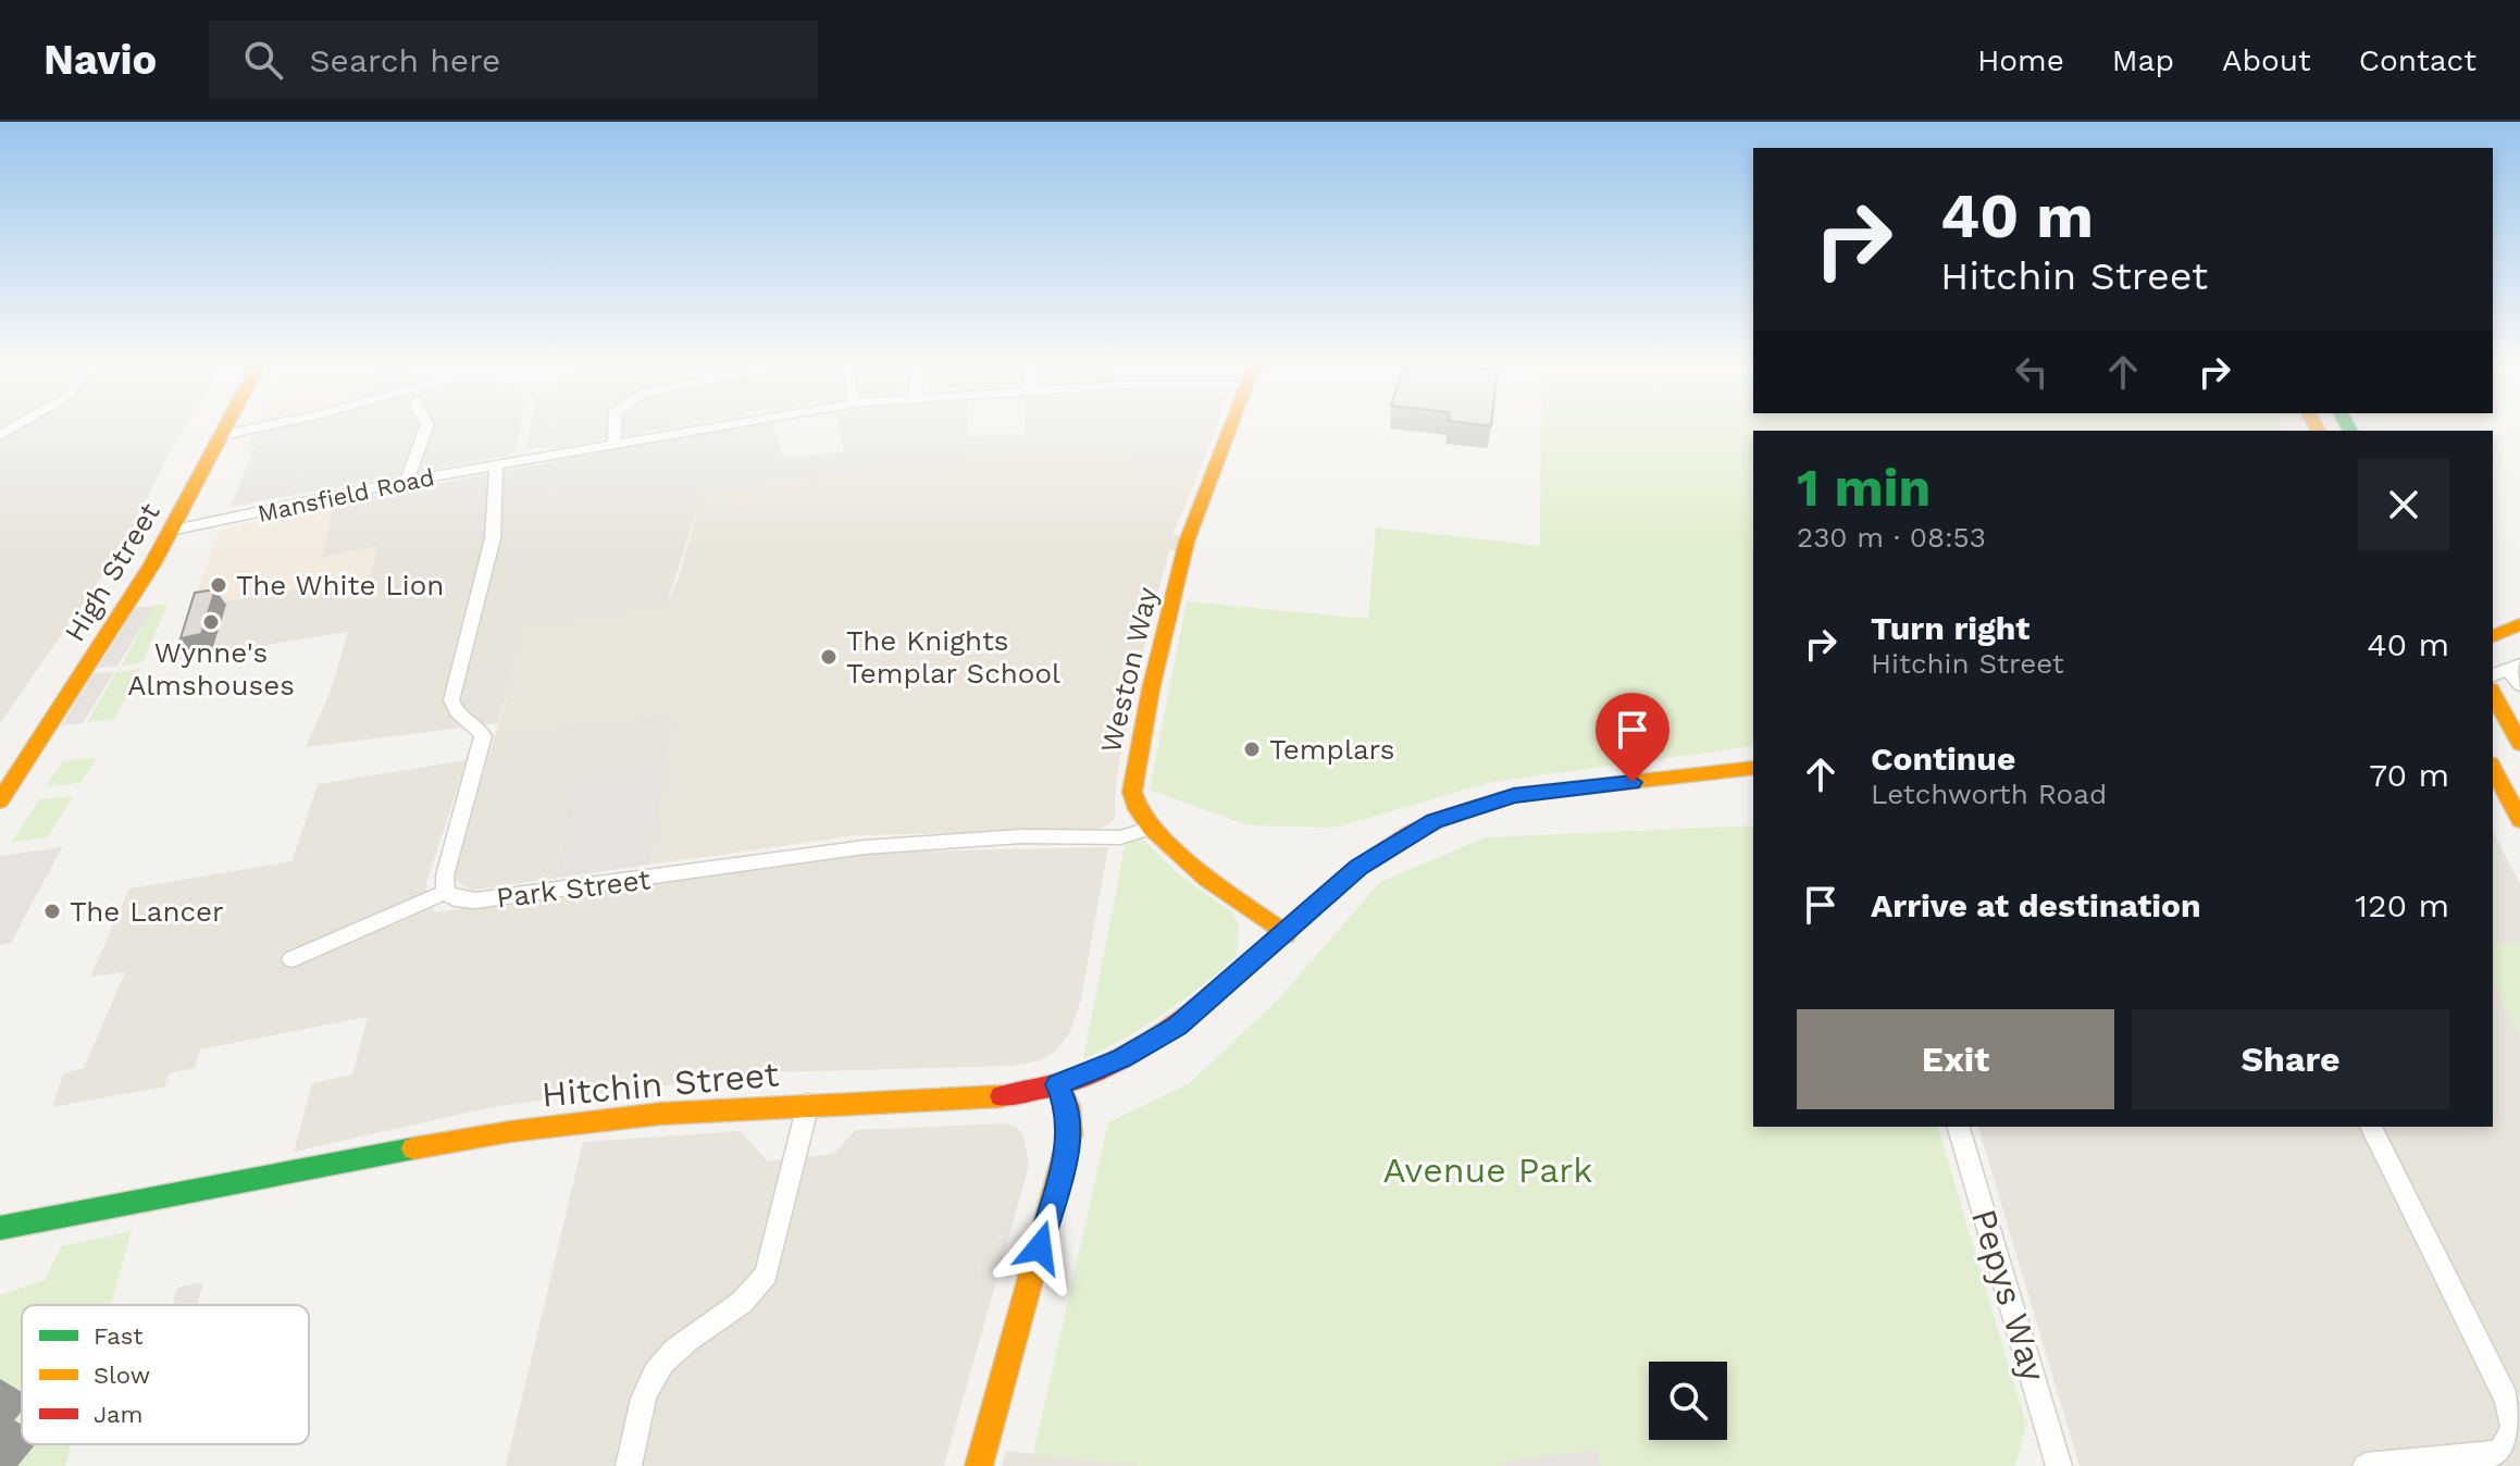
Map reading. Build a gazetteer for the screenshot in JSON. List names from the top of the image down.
{
  "streets": {
    "main road": ["High Street", "Weston Way", "Hitchin Street"],
    "street": ["Mansfield Road", "Park Street", "Pepys Way"]
  },
  "crossings": [
    ["Mansfield Road", "High Street"],
    ["Weston Way", "Park Street"],
    ["Weston Way", "Hitchin Street"]
  ],
  "parks": ["Avenue Park"],
  "places": [
    "The White Lion",
    "Wynne's Almshouses",
    "The Knights Templar School",
    "Templars",
    "The Lancer"
  ],
  "legend": ["Fast", "Slow", "Jam"],
  "page": {
    "header": "Navio",
    "search": "Search here",
    "nav": [
      "Home",
      "Map",
      "About",
      "Contact"
    ],
    "turn": ["40 m", "Hitchin Street"],
    "heading": ["1 min", "230 m · 08:53"],
    "list": [
      {
        "name": "Turn right",
        "note": "Hitchin Street",
        "value": "40 m"
      },
      {
        "name": "Continue",
        "note": "Letchworth Road",
        "value": "70 m"
      },
      {
        "name": "Arrive at destination",
        "value": "120 m"
      }
    ],
    "buttons": ["Exit", "Share"]
  }
}
